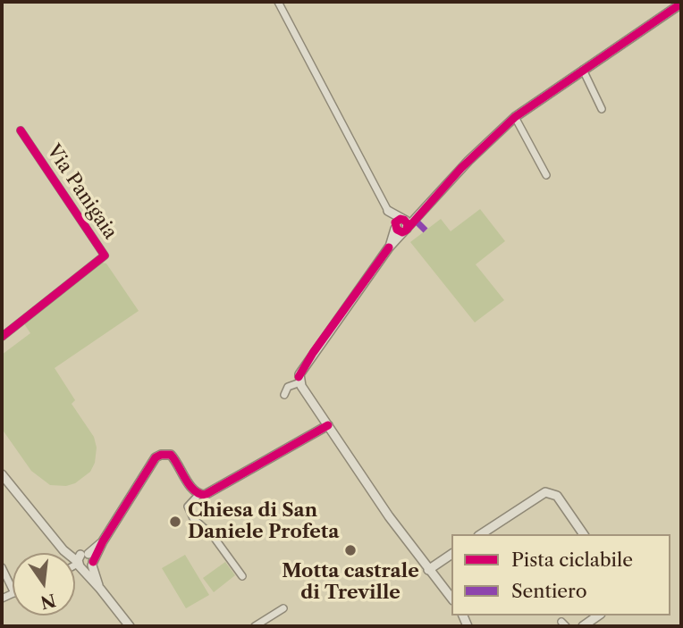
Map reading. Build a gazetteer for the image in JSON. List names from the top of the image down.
{
  "streets": {
    "street": ["Via Panigaia"]
  },
  "places": ["Chiesa di San Daniele Profeta", "Motta castrale di Treville"],
  "legend": ["Pista ciclabile", "Sentiero"],
  "north": "bottom"
}
